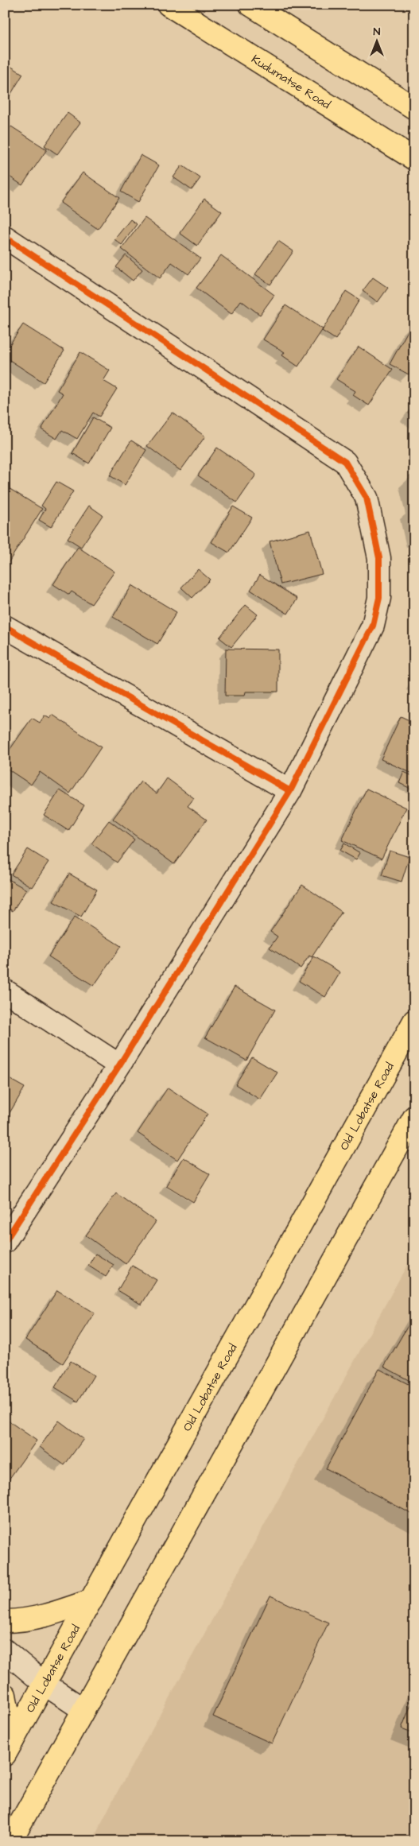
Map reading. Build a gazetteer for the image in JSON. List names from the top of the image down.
{
  "streets": {
    "main road": ["Kudumatse Road", "Old Lobatse Road"]
  },
  "north": "top"
}
